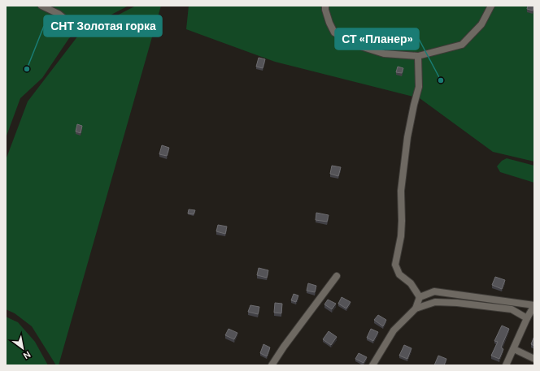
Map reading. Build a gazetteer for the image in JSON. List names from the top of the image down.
{
  "places": ["СНТ Золотая горка", "СТ «Планер»"],
  "north": "bottom right"
}
